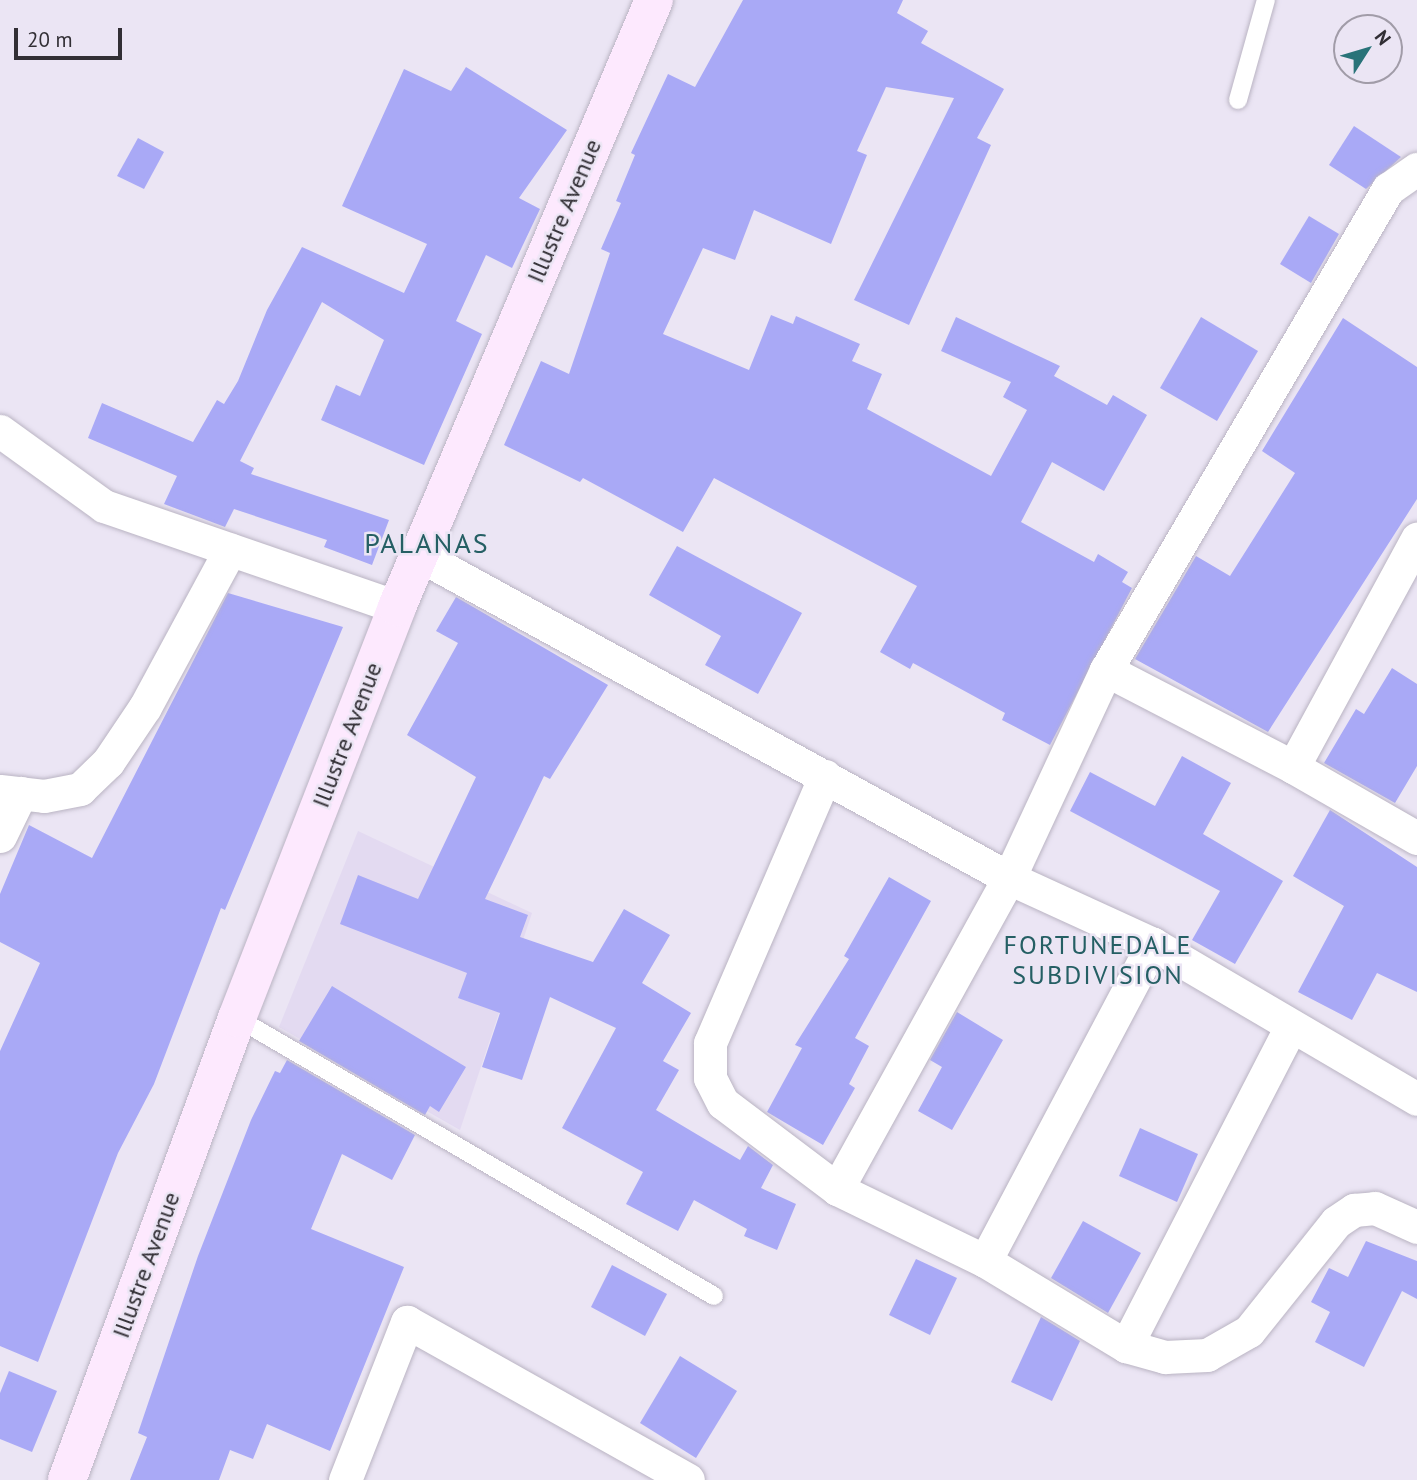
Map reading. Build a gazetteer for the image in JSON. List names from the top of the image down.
{
  "streets": {
    "main road": ["Illustre Avenue"]
  },
  "districts": ["PALANAS", "FORTUNEDALE SUBDIVISION"],
  "scale_bar": "20 m",
  "north": "top right"
}
